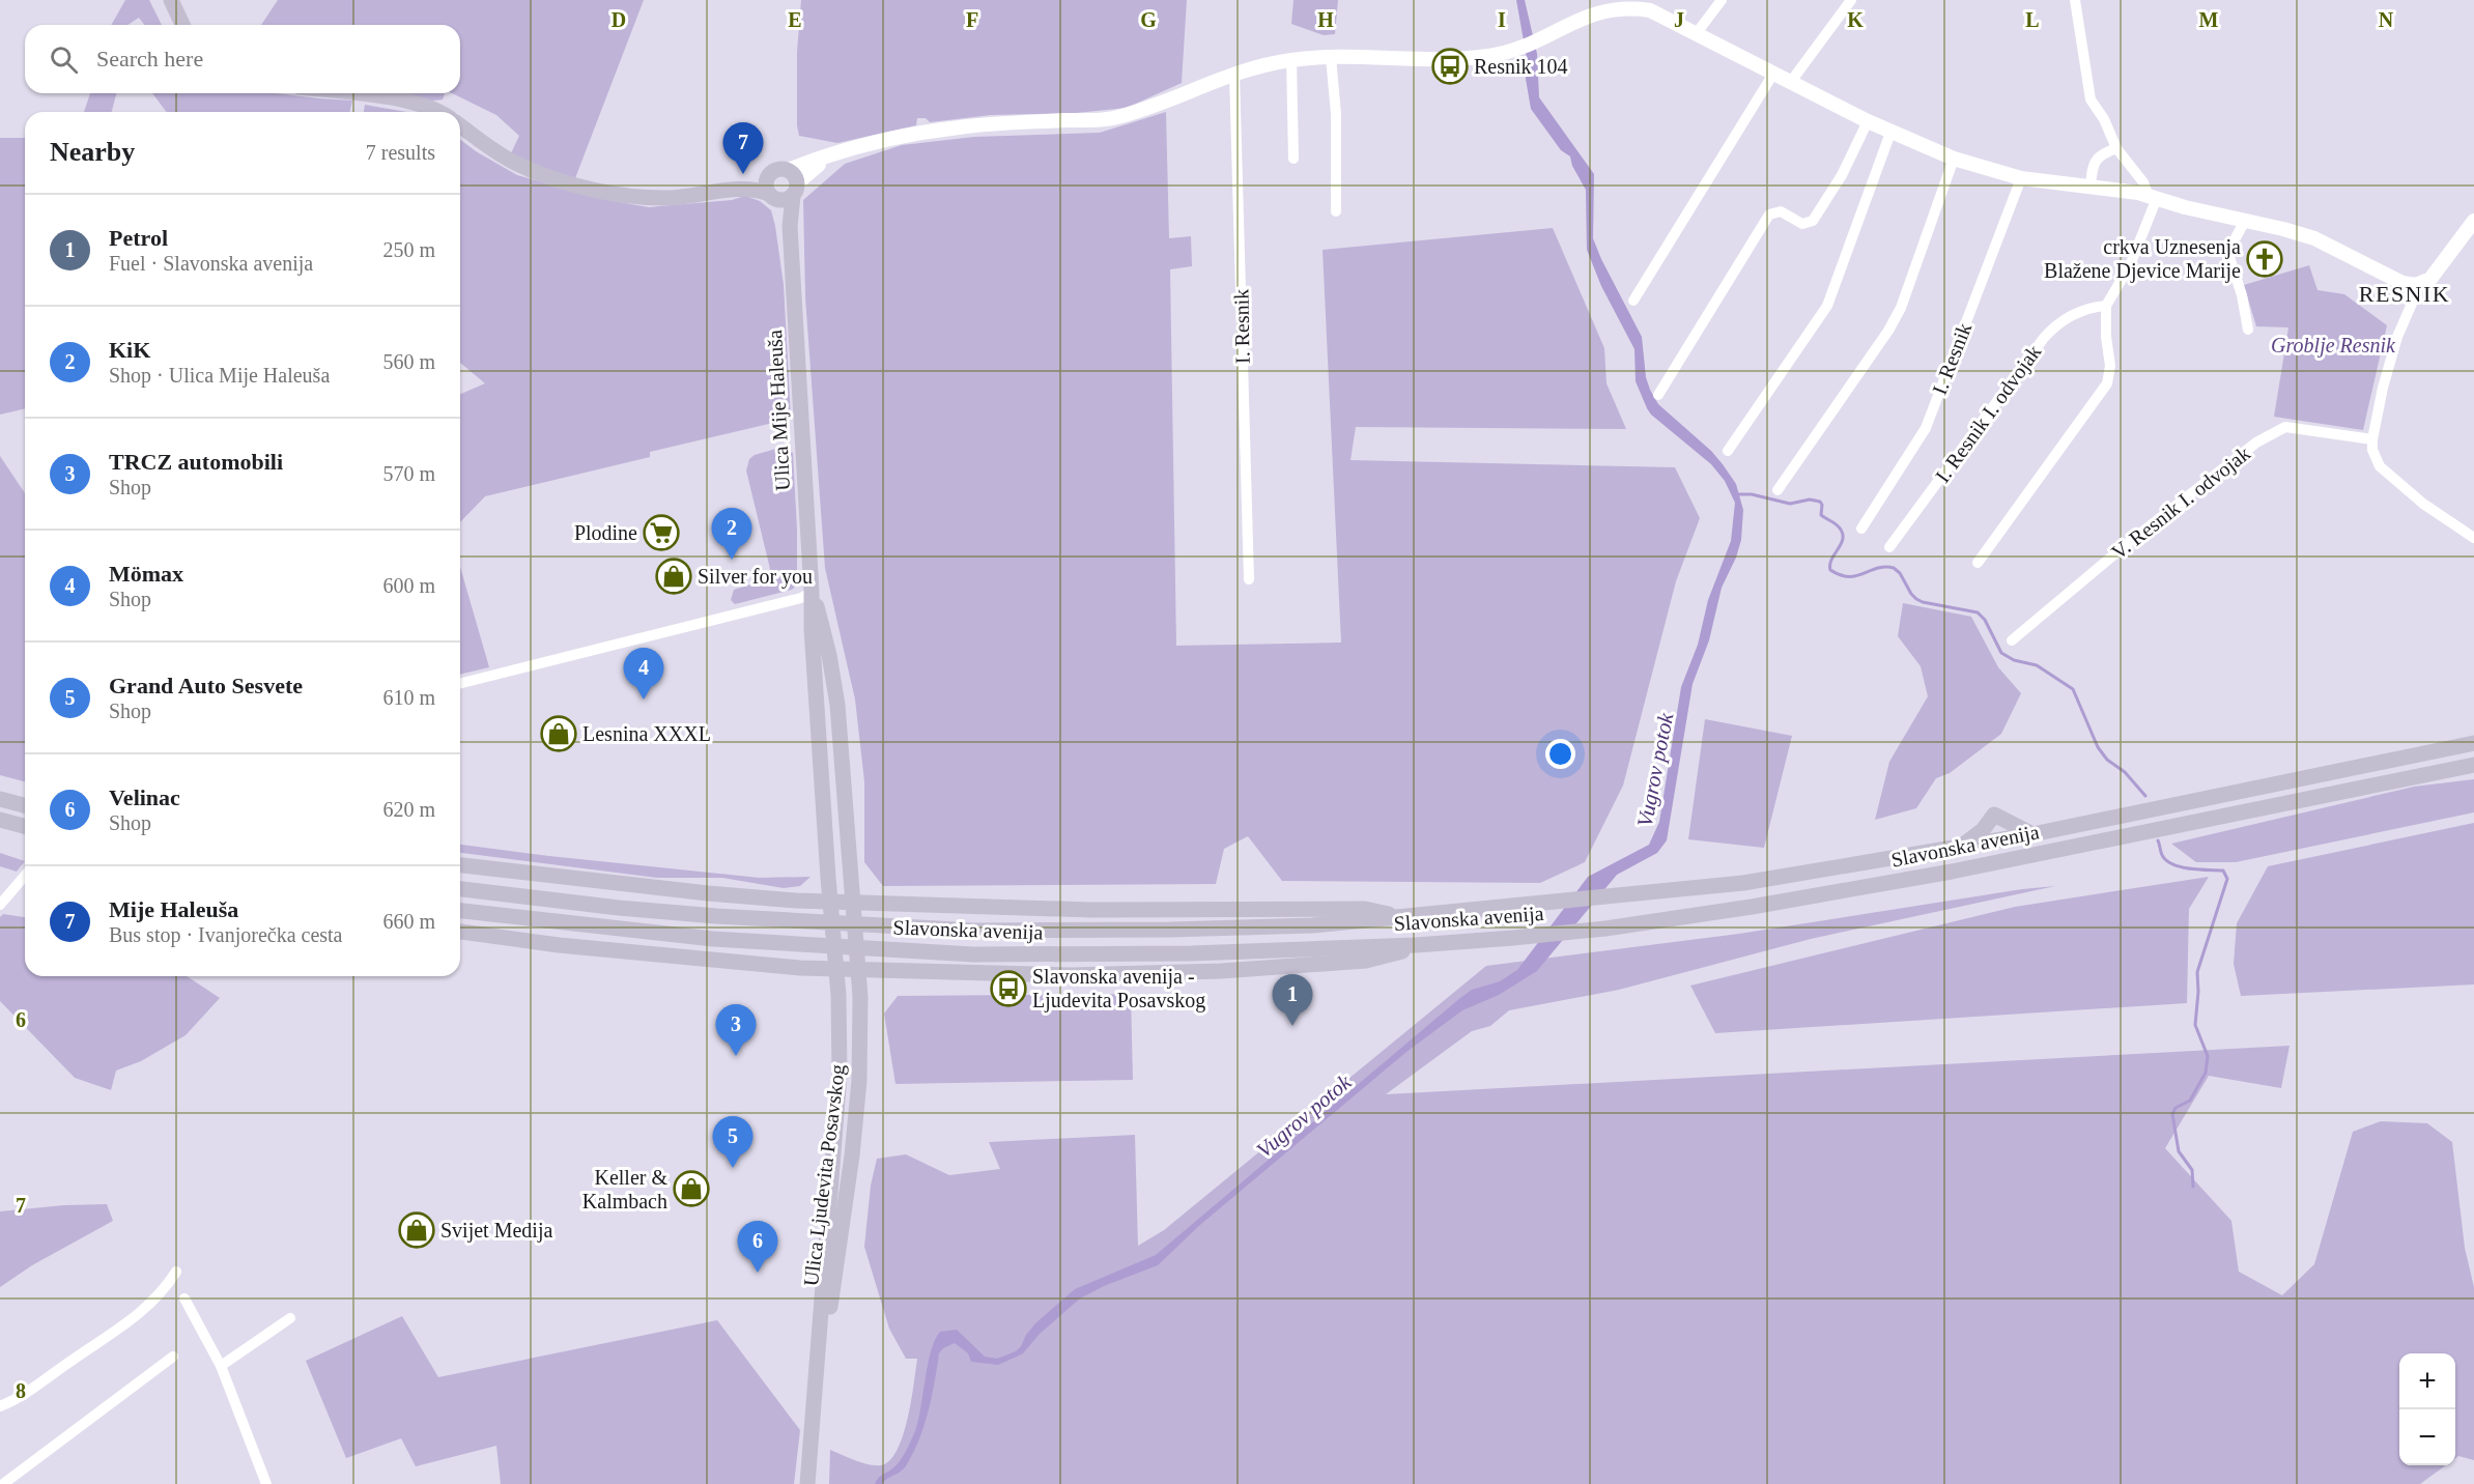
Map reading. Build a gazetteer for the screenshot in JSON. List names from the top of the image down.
{
  "streets": {
    "main road": ["Ulica Mije Haleuša", "Slavonska avenija", "Ulica Ljudevita Posavskog"],
    "street": ["I. Resnik", "I. Resnik I. odvojak", "V. Resnik I. odvojak"]
  },
  "crossings": [
    ["Ulica Mije Haleuša", "Ulica Ljudevita Posavskog"]
  ],
  "districts": ["RESNIK"],
  "water": ["Vugrov potok"],
  "parks": ["Groblje Resnik"],
  "places": {
    "bus stop": ["Resnik 104", "Slavonska avenija - Ljudevita Posavskog"],
    "church": ["crkva Uznesenja Blažene Djevice Marije"],
    "supermarket": ["Plodine"],
    "shop": [
      "Silver for you",
      "Lesnina XXXL",
      "Keller & Kalmbach",
      "Svijet Medija"
    ]
  },
  "page": {
    "search": "Search here",
    "heading": ["Nearby", "7 results"],
    "pins": [
      "7",
      "2",
      "4",
      "1",
      "3",
      "5",
      "6"
    ],
    "list": [
      {
        "mark": "1",
        "name": "Petrol",
        "note": "Fuel · Slavonska avenija",
        "value": "250 m"
      },
      {
        "mark": "2",
        "name": "KiK",
        "note": "Shop · Ulica Mije Haleuša",
        "value": "560 m"
      },
      {
        "mark": "3",
        "name": "TRCZ automobili",
        "note": "Shop",
        "value": "570 m"
      },
      {
        "mark": "4",
        "name": "Mömax",
        "note": "Shop",
        "value": "600 m"
      },
      {
        "mark": "5",
        "name": "Grand Auto Sesvete",
        "note": "Shop",
        "value": "610 m"
      },
      {
        "mark": "6",
        "name": "Velinac",
        "note": "Shop",
        "value": "620 m"
      },
      {
        "mark": "7",
        "name": "Mije Haleuša",
        "note": "Bus stop · Ivanjorečka cesta",
        "value": "660 m"
      }
    ],
    "map_buttons": ["+", "−"]
  },
  "grid": {
    "columns": [
      "D",
      "E",
      "F",
      "G",
      "H",
      "I",
      "J",
      "K",
      "L",
      "M",
      "N"
    ],
    "rows": ["6", "7", "8"]
  }
}
